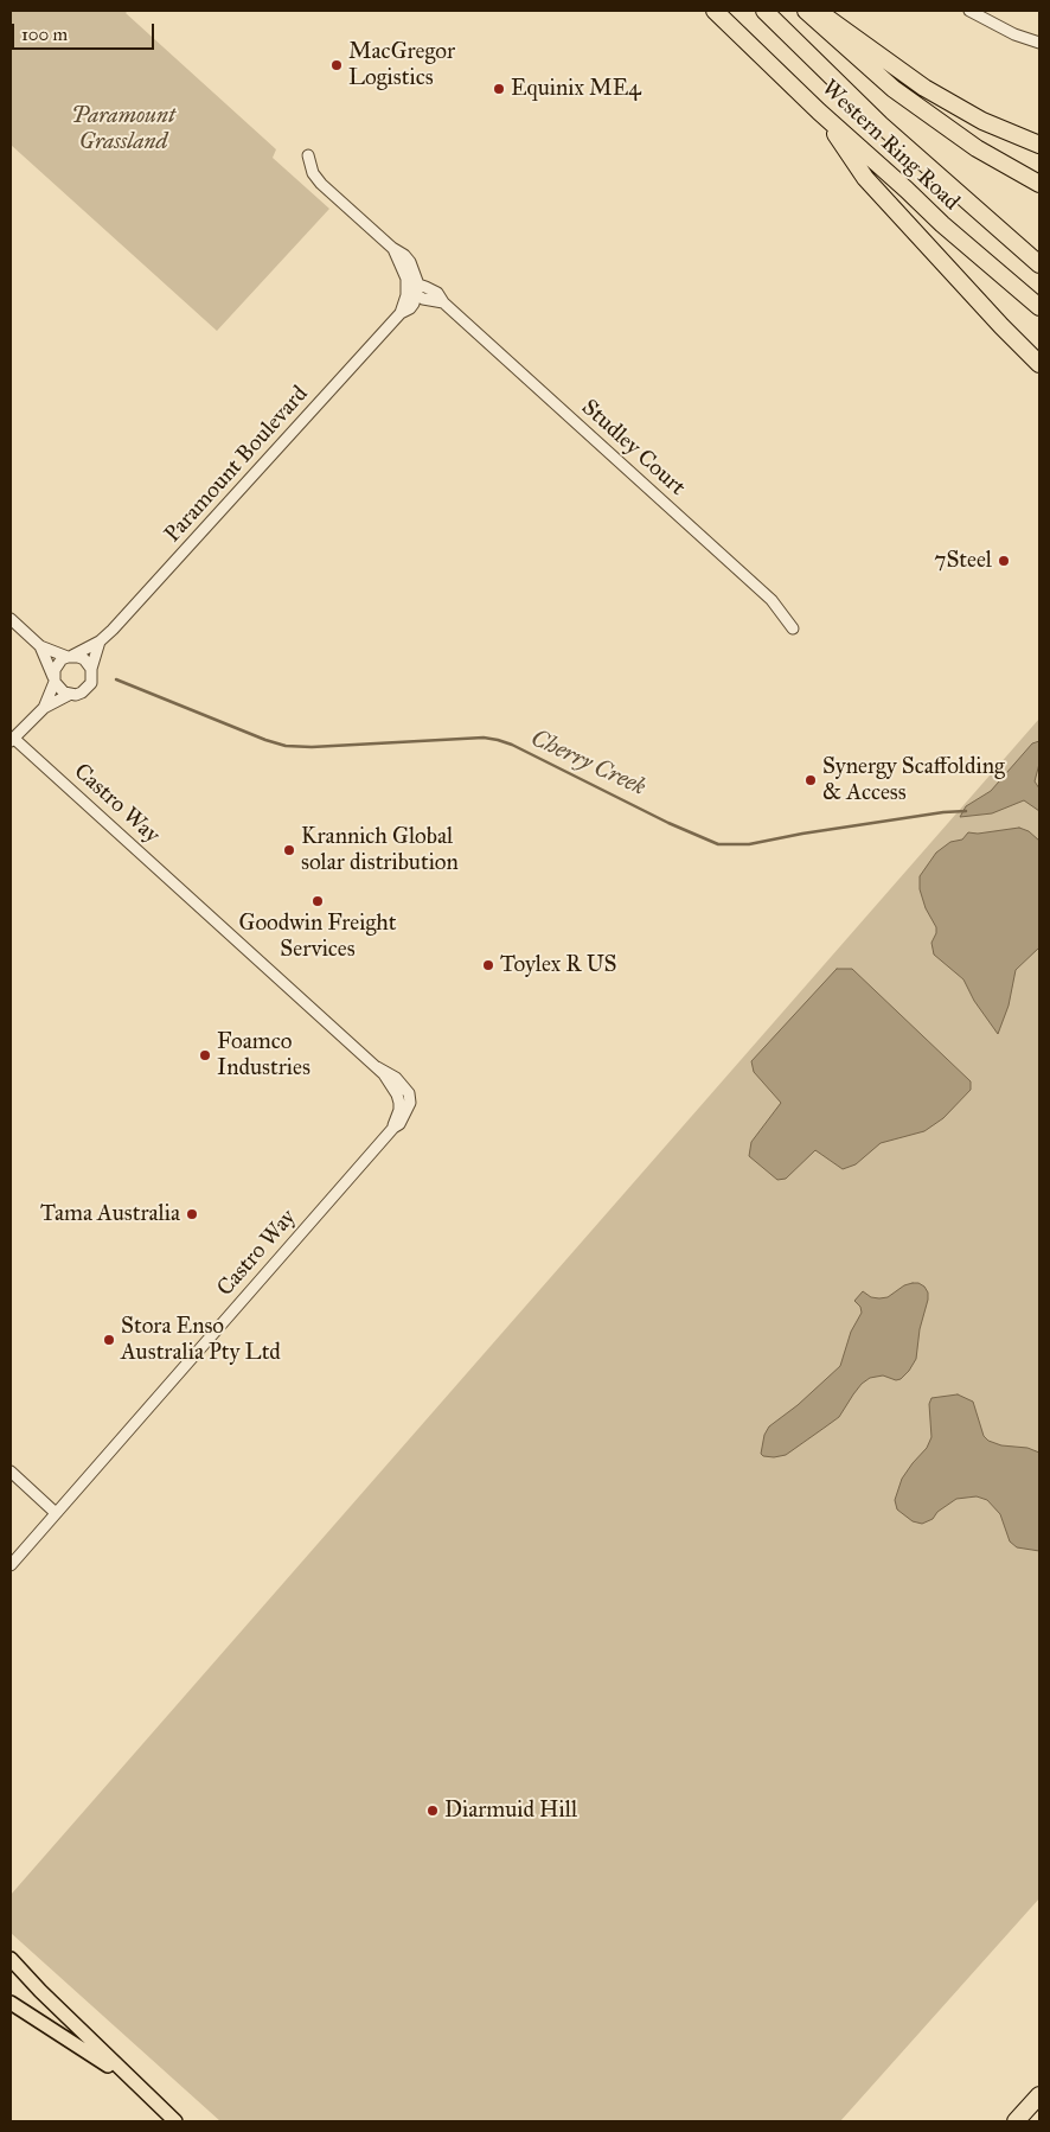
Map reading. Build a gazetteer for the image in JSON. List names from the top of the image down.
{
  "streets": {
    "highway": ["Western Ring Road"],
    "street": ["Studley Court", "Paramount Boulevard", "Castro Way"]
  },
  "crossings": [
    ["Studley Court", "Paramount Boulevard"]
  ],
  "water": ["Cherry Creek"],
  "parks": ["Paramount Grassland"],
  "places": [
    "MacGregor Logistics",
    "Equinix ME4",
    "7Steel",
    "Synergy Scaffolding & Access",
    "Krannich Global solar distribution",
    "Goodwin Freight Services",
    "Toylex R US",
    "Foamco Industries",
    "Tama Australia",
    "Stora Enso Australia Pty Ltd",
    "Diarmuid Hill"
  ],
  "scale_bar": "100 m"
}
